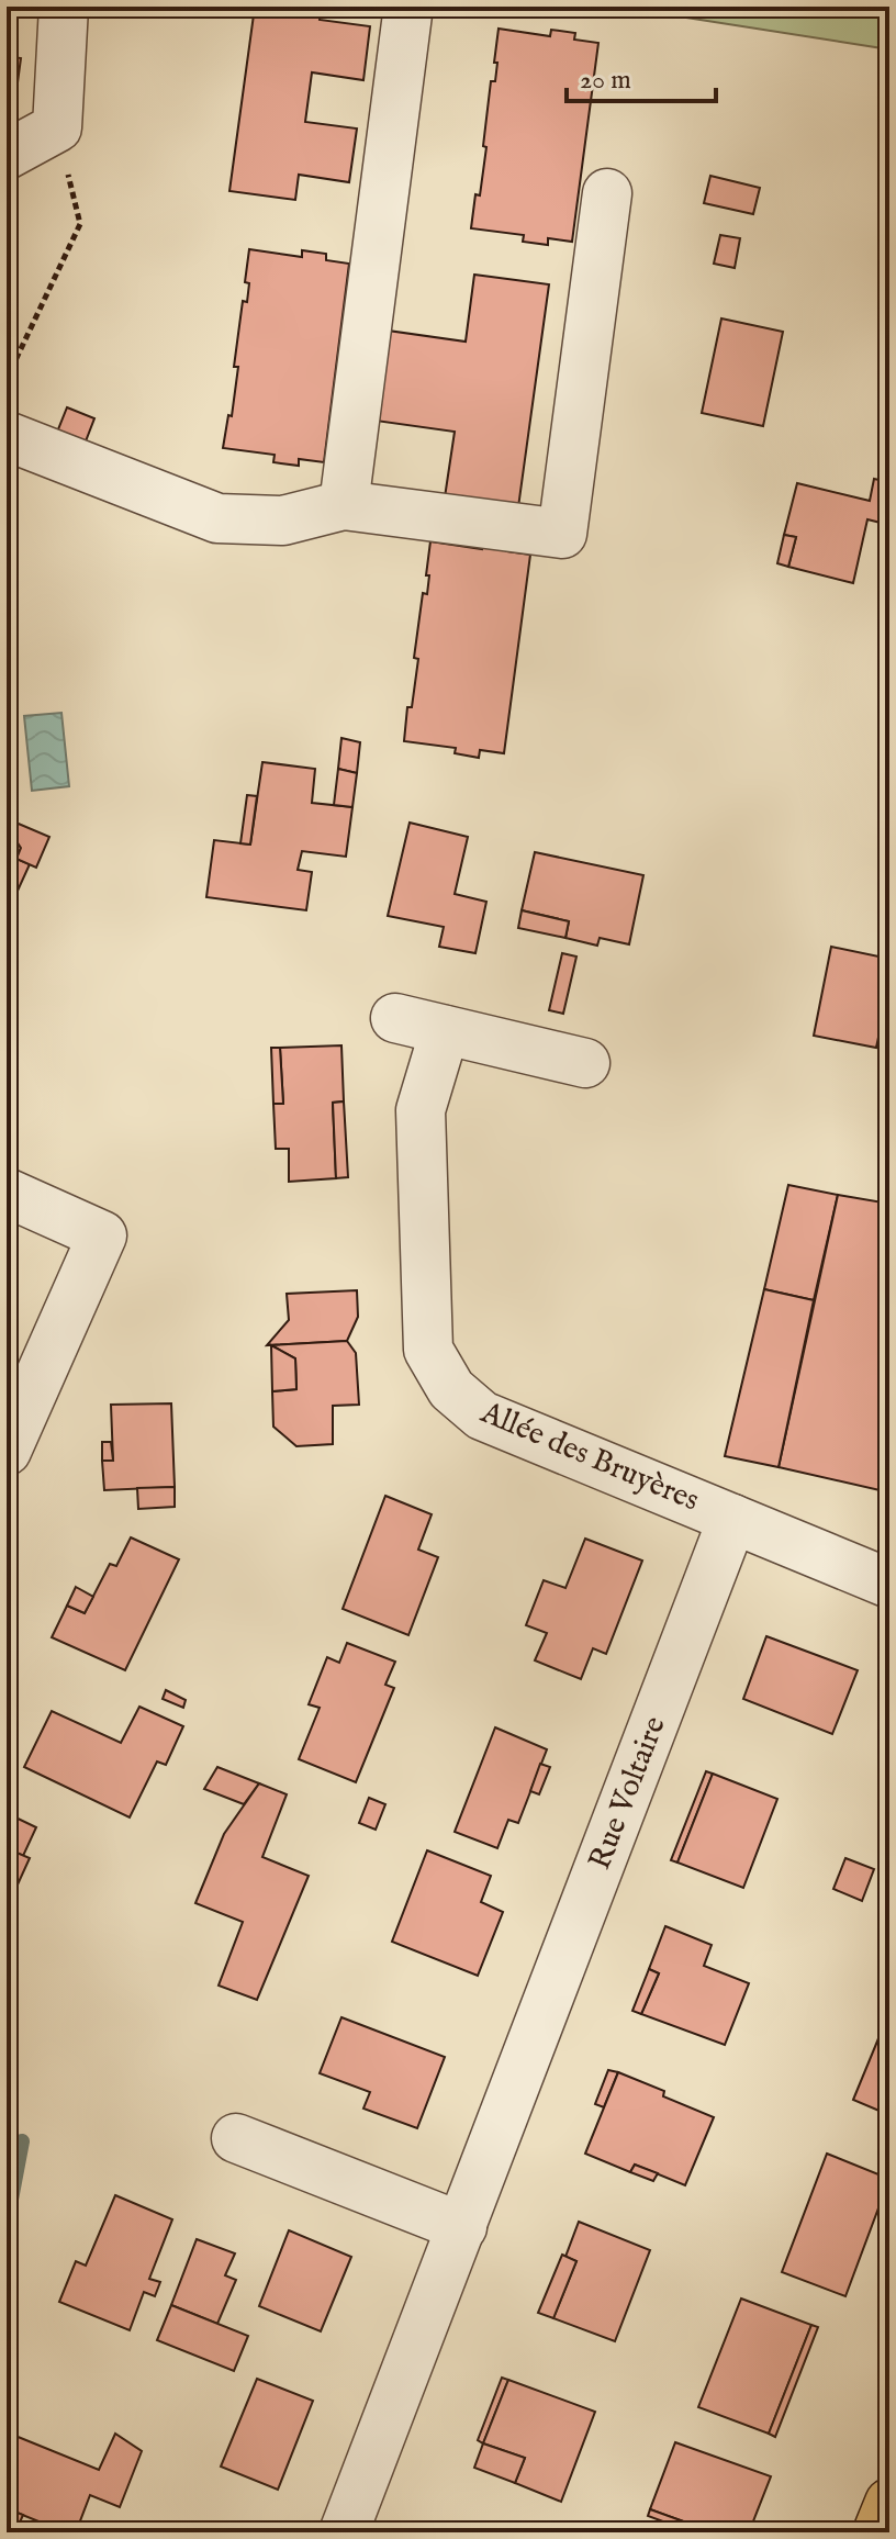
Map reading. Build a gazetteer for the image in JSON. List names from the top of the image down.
{
  "streets": {
    "street": ["Allée des Bruyères", "Rue Voltaire"]
  },
  "crossings": [
    ["Allée des Bruyères", "Rue Voltaire"]
  ],
  "scale_bar": "20 m"
}
